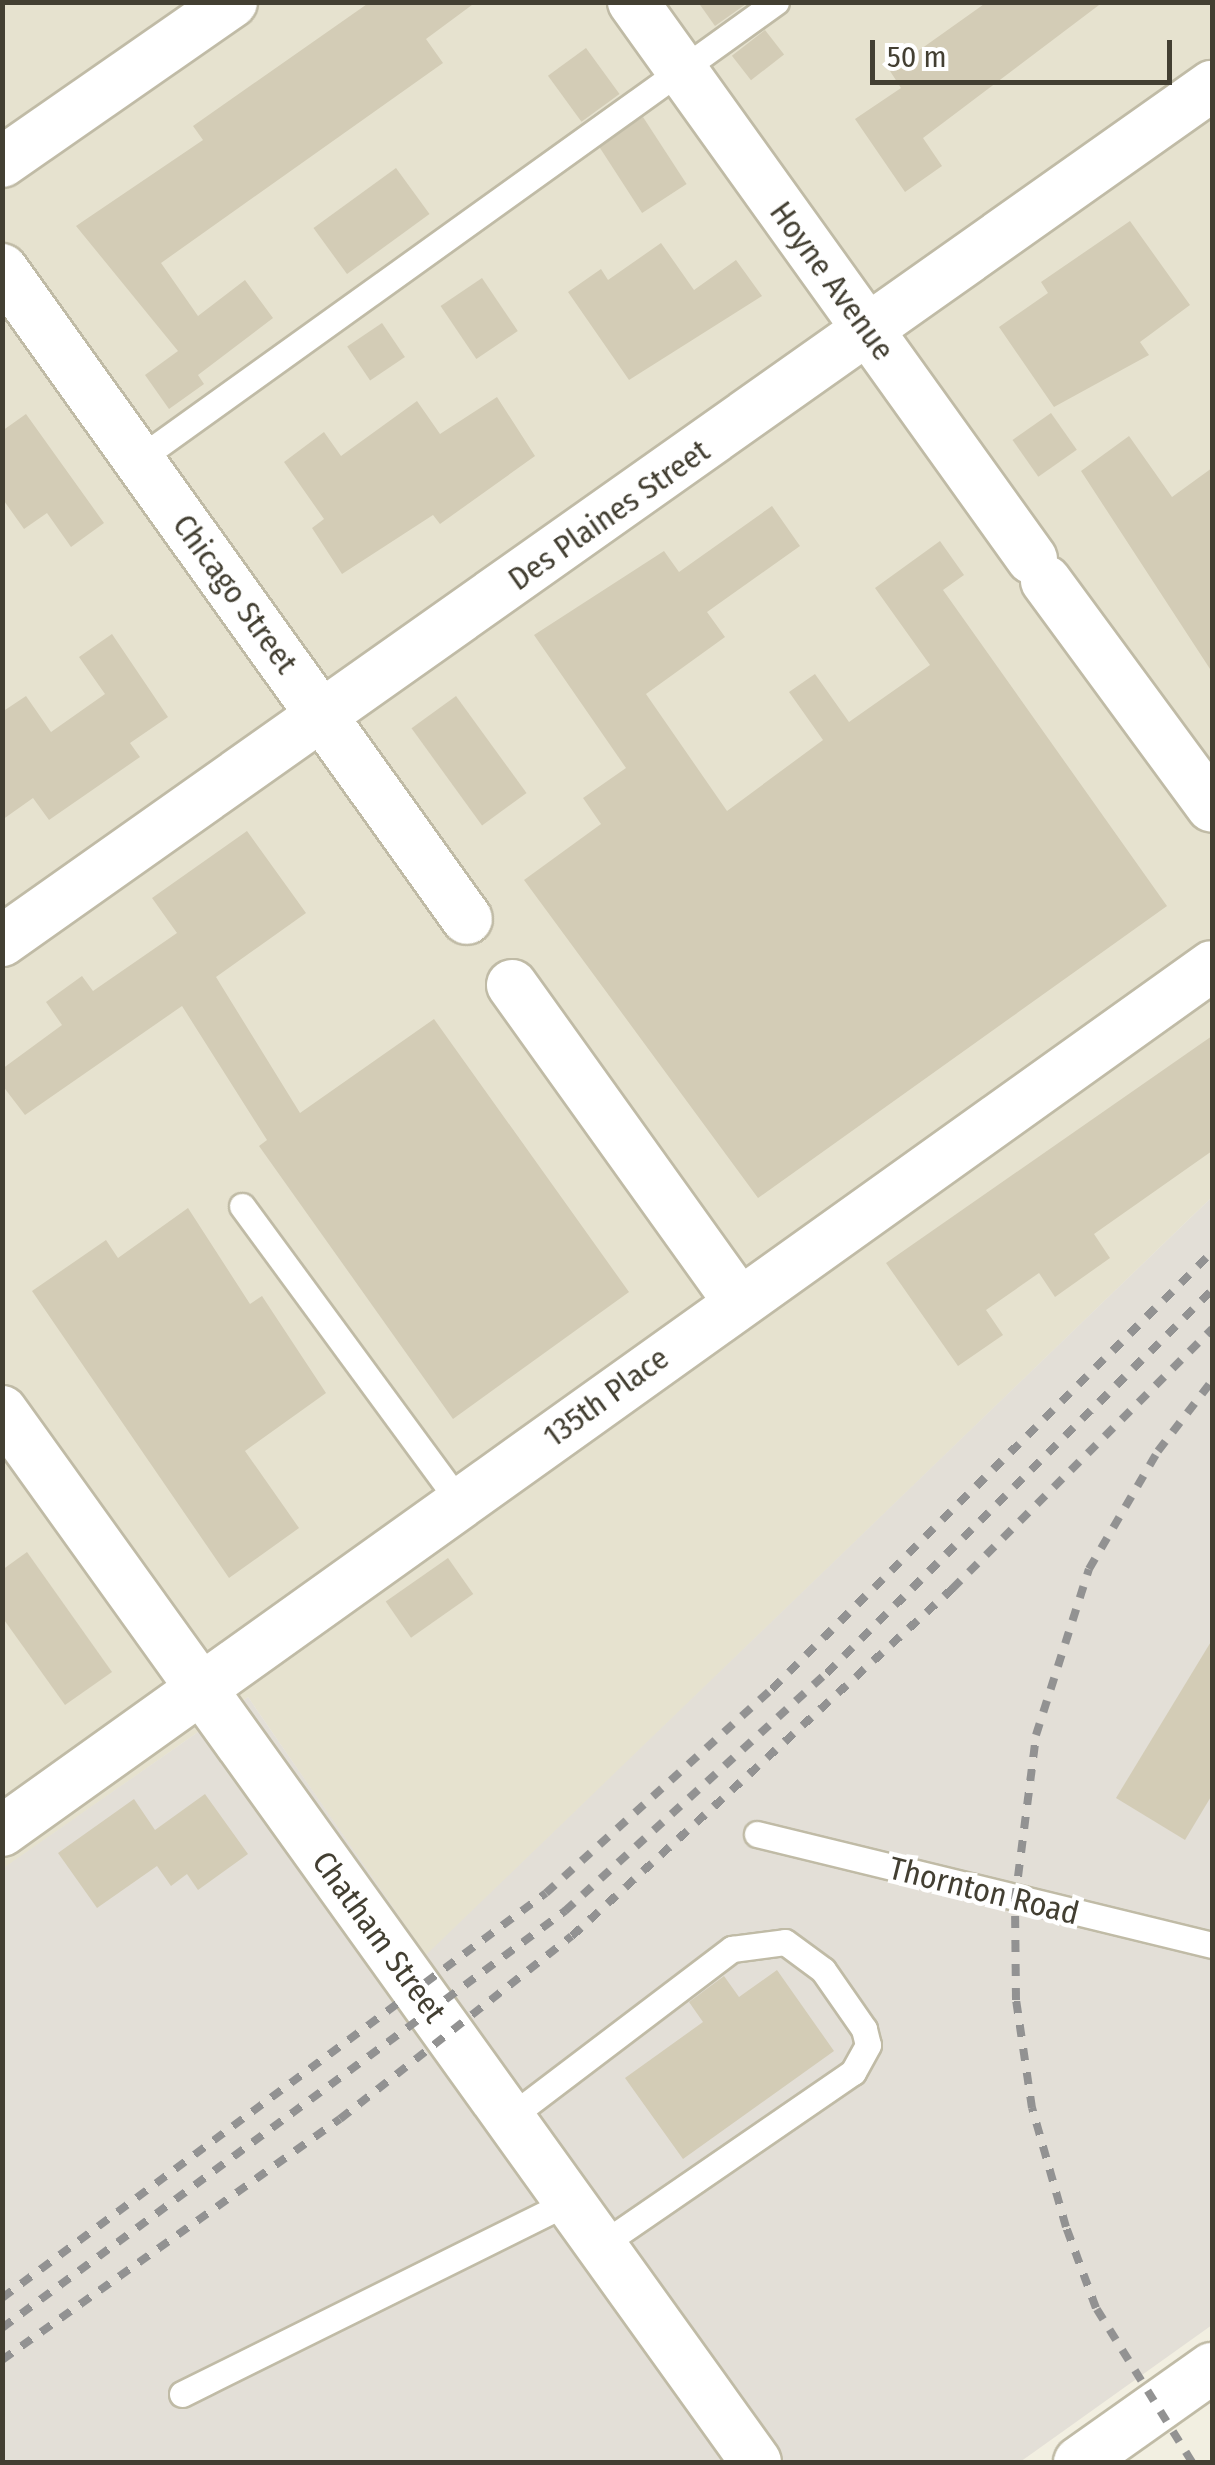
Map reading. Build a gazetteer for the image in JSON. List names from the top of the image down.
{
  "streets": {
    "street": [
      "Hoyne Avenue",
      "Des Plaines Street",
      "Chicago Street",
      "135th Place",
      "Chatham Street"
    ],
    "lane": ["Thornton Road"]
  },
  "crossings": [
    ["Hoyne Avenue", "Des Plaines Street"],
    ["Des Plaines Street", "Chicago Street"],
    ["135th Place", "Chatham Street"]
  ],
  "scale_bar": "50 m"
}
